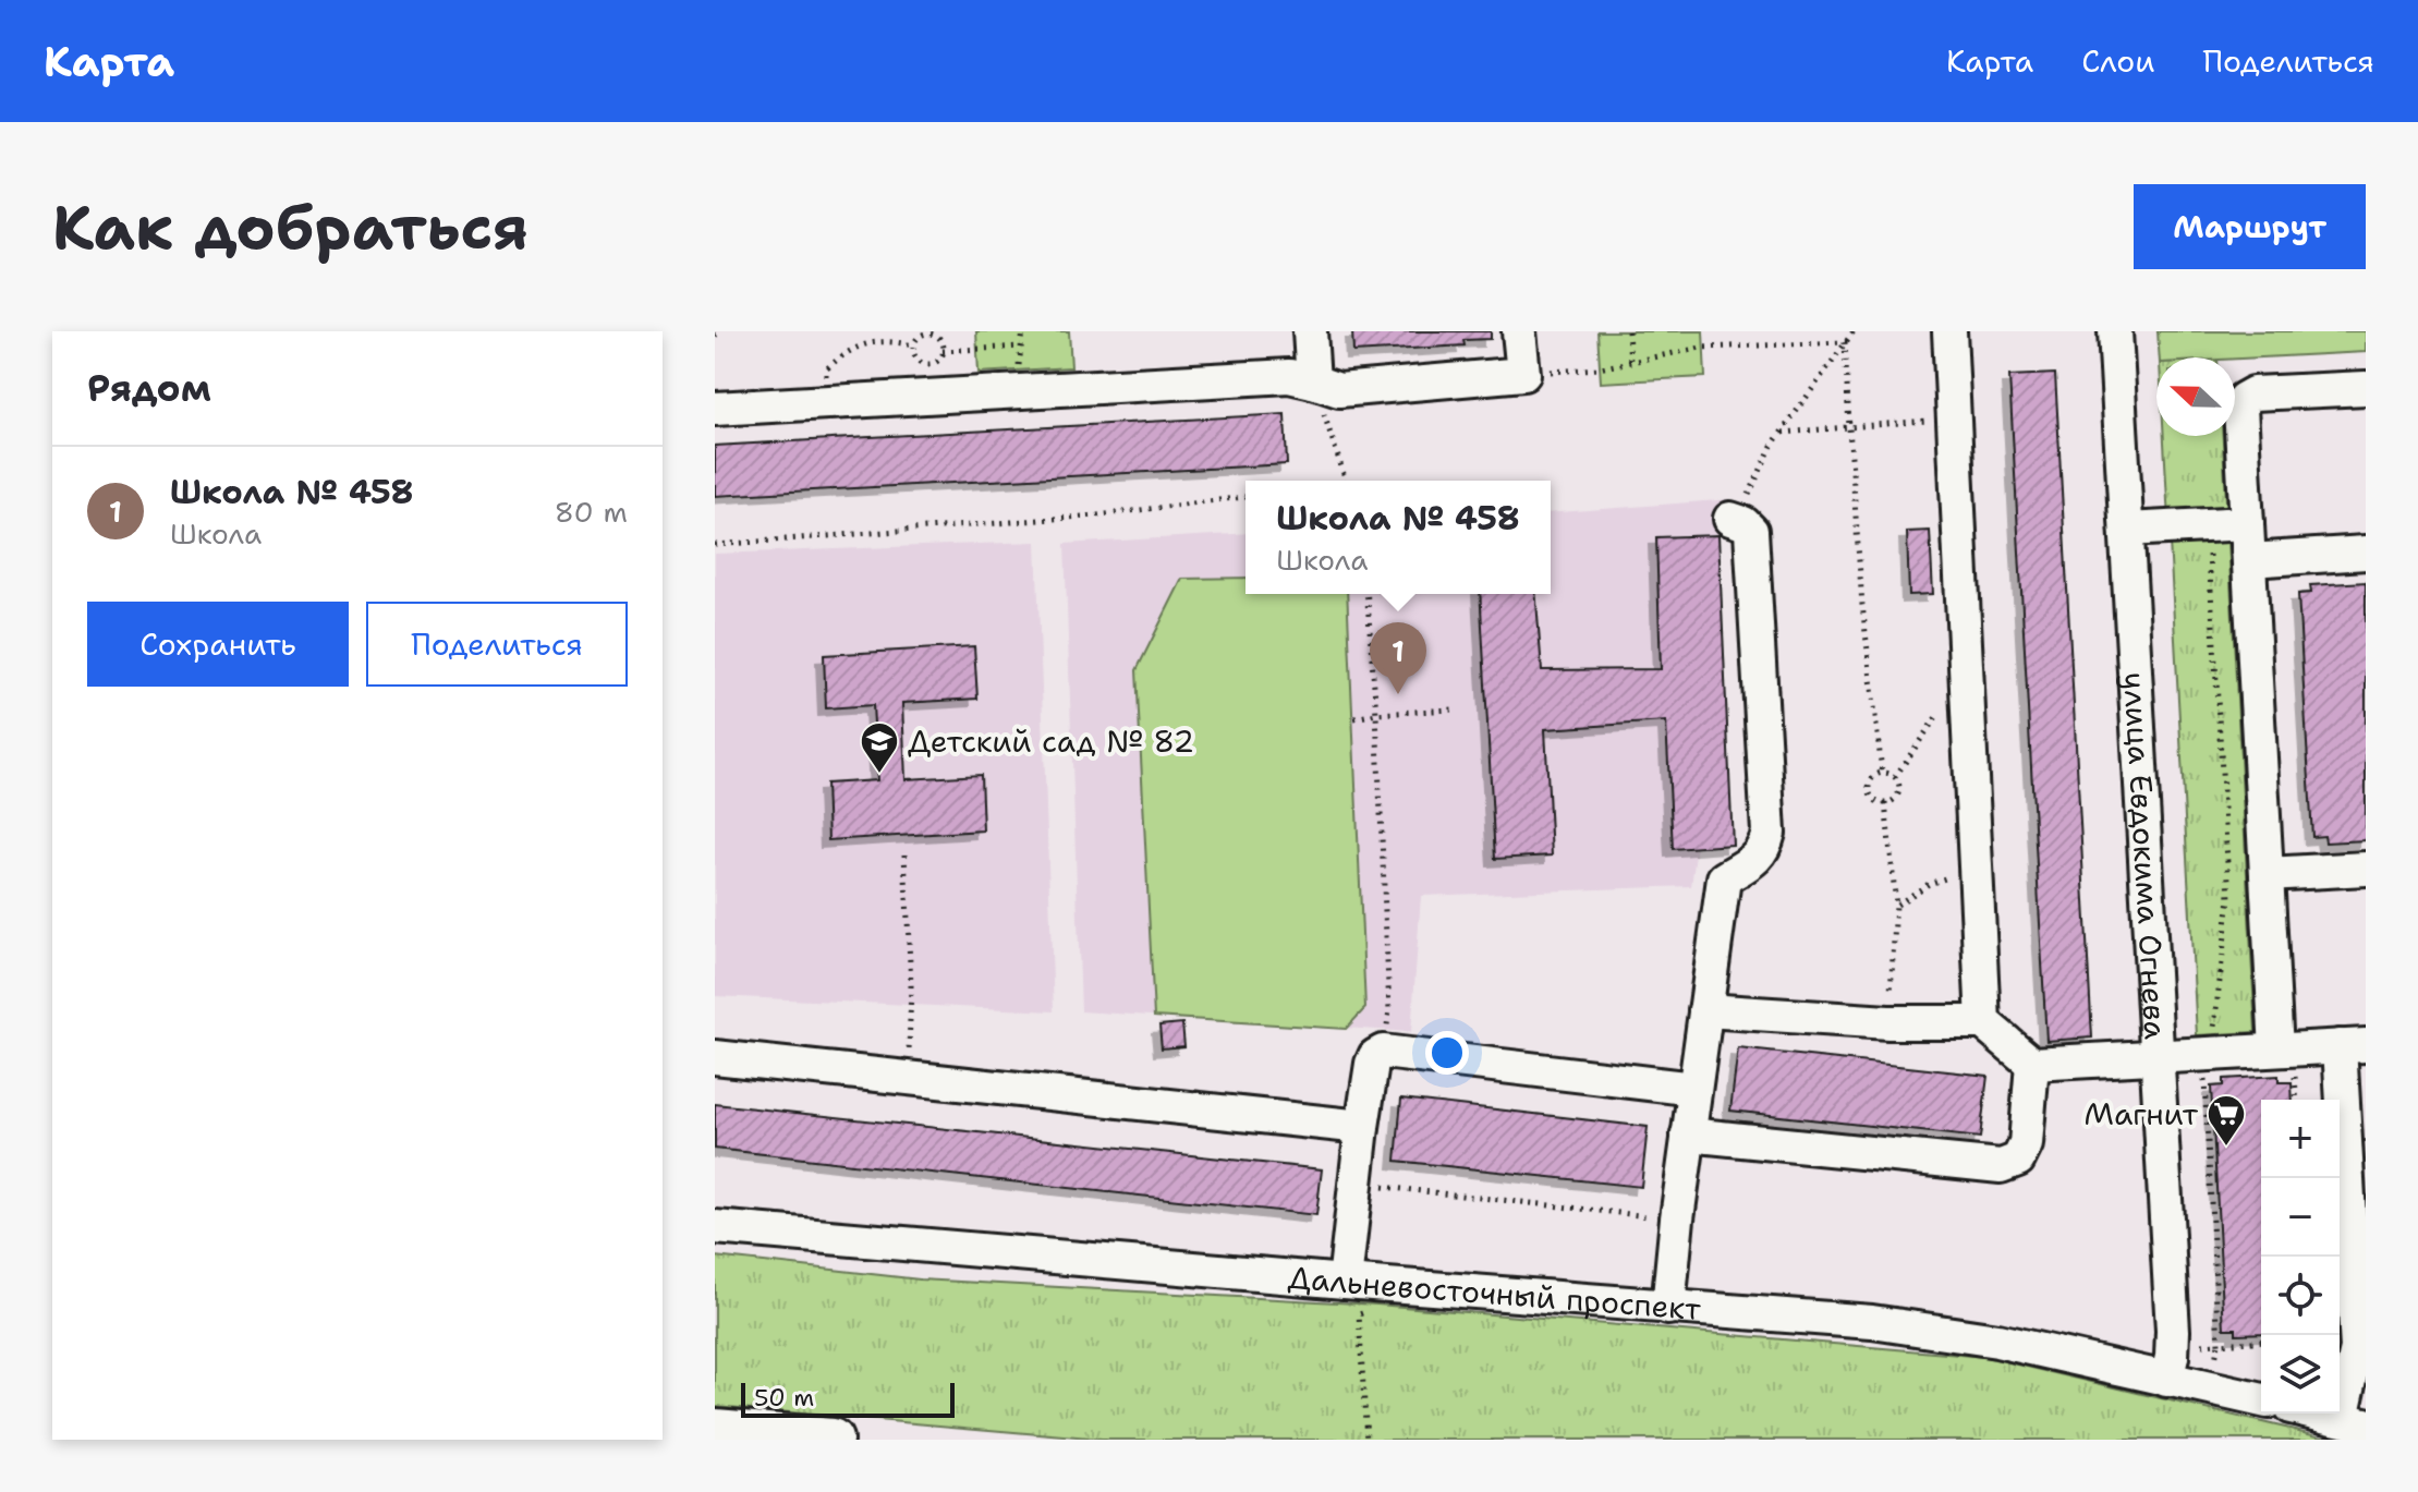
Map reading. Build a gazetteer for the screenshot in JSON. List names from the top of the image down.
{
  "streets": {
    "street": ["улица Евдокима Огнева", "Дальневосточный проспект"]
  },
  "crossings": [
    ["улица Евдокима Огнева", "Дальневосточный проспект"]
  ],
  "places": {
    "school or university": ["Детский сад № 82"],
    "supermarket": ["Магнит"]
  },
  "scale_bar": "50 m",
  "north": "left",
  "page": {
    "header": "Карта",
    "nav": ["Карта", "Слои", "Поделиться"],
    "buttons": [
      "Маршрут",
      ["Сохранить", "Поделиться"]
    ],
    "title": "Как добраться",
    "heading": "Рядом",
    "list": [
      {
        "mark": "1",
        "name": "Школа № 458",
        "note": "Школа",
        "value": "80 m"
      }
    ],
    "popup": ["Школа № 458", "Школа"],
    "pins": "1",
    "map_buttons": ["+", "−"],
    "scale": "50 m"
  }
}
